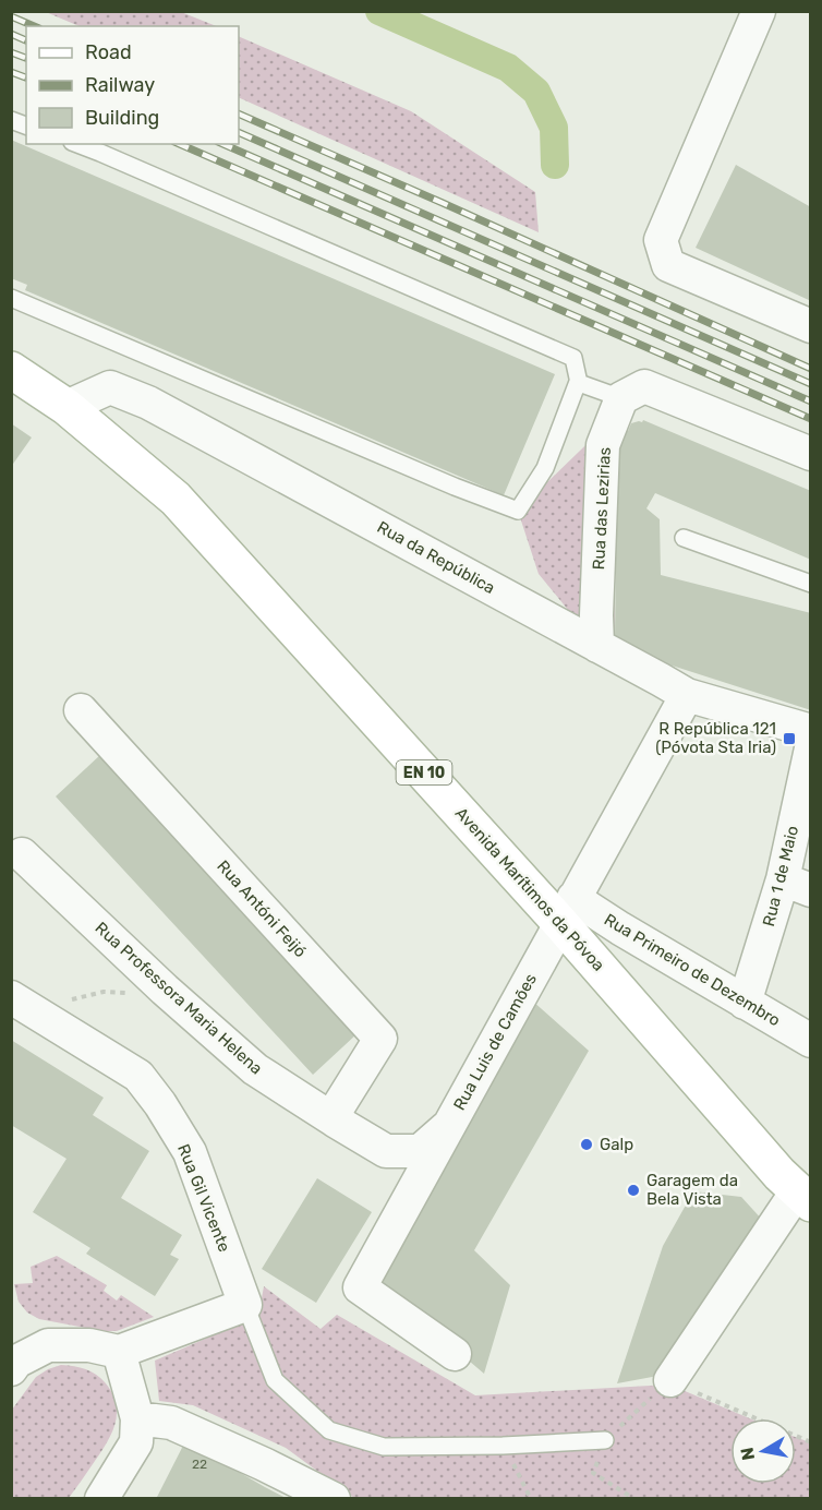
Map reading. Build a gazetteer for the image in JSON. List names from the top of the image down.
{
  "streets": {
    "main road": ["EN 10", "Avenida Marítimos da Póvoa"],
    "street": [
      "Rua das Lezirias",
      "Rua da República",
      "Rua 1 de Maio",
      "Rua Antóni Feijó",
      "Rua Primeiro de Dezembro",
      "Rua Professora Maria Helena",
      "Rua Luis de Camões",
      "Rua Gil Vicente"
    ]
  },
  "crossings": [
    ["Rua das Lezirias", "Rua da República"],
    ["Rua da República", "Avenida Marítimos da Póvoa"],
    ["Rua da República", "Rua Luis de Camões"],
    ["Rua 1 de Maio", "Rua Primeiro de Dezembro"],
    ["Avenida Marítimos da Póvoa", "Rua Primeiro de Dezembro"],
    ["Avenida Marítimos da Póvoa", "Rua Luis de Camões"],
    ["Rua Antóni Feijó", "Rua Professora Maria Helena"],
    ["Rua Primeiro de Dezembro", "Rua Luis de Camões"],
    ["Rua Professora Maria Helena", "Rua Luis de Camões"]
  ],
  "places": {
    "transit": ["R República 121 (Póvota Sta Iria)"],
    "other": ["Galp", "Garagem da Bela Vista"]
  },
  "house_numbers": ["22"],
  "legend": ["Road", "Railway", "Building"],
  "north": "left"
}
